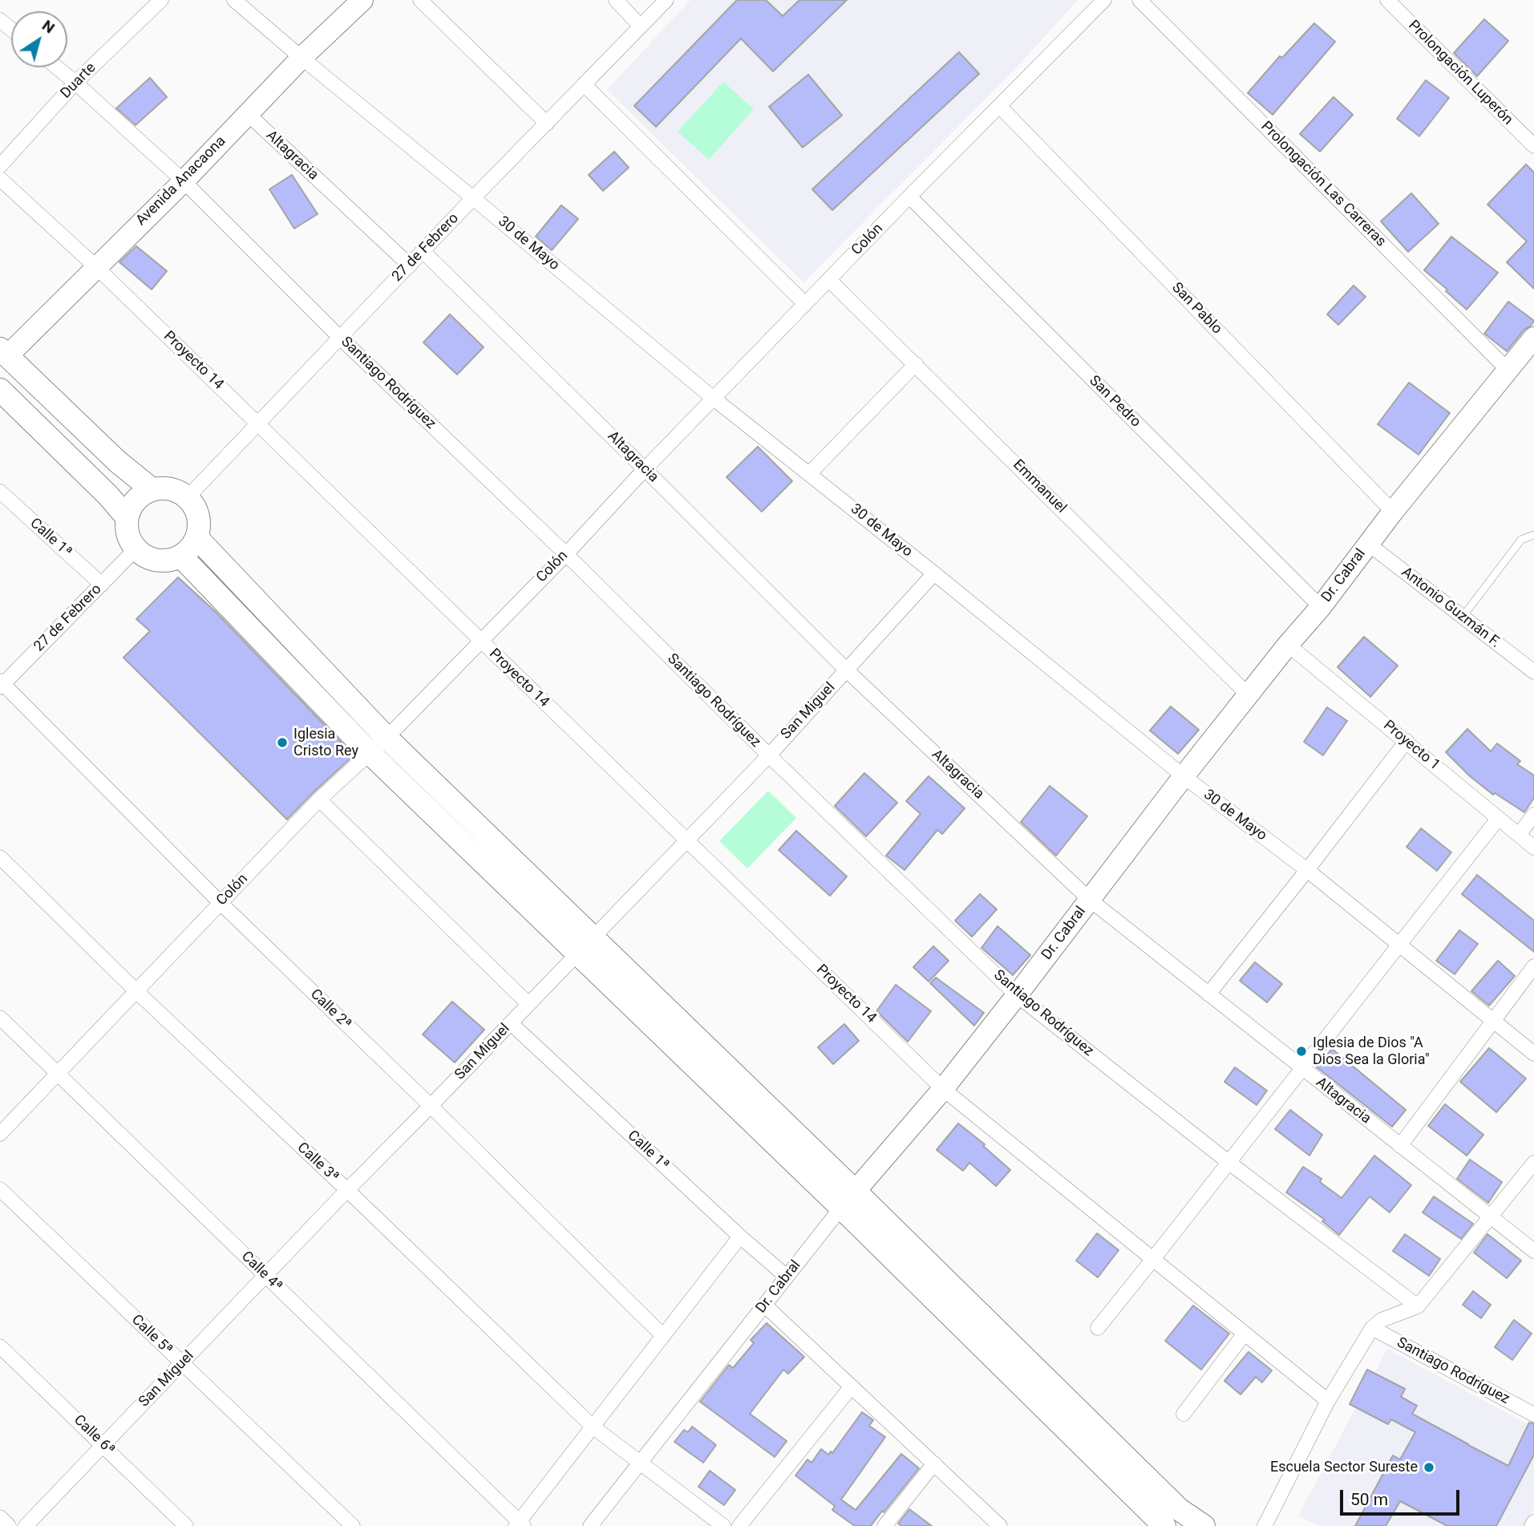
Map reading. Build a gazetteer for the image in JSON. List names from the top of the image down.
{
  "streets": {
    "street": [
      "Prolongación Luperón",
      "Duarte",
      "Altagracia",
      "Avenida Anacaona",
      "Prolongación Las Carreras",
      "Colón",
      "30 de Mayo",
      "27 de Febrero",
      "San Pablo",
      "Proyecto 14",
      "Santiago Rodríguez",
      "San Pedro",
      "Emmanuel",
      "Calle 1ª",
      "Dr. Cabral",
      "Antonio Guzmán F.",
      "San Miguel",
      "Proyecto 1",
      "Calle 2ª",
      "Calle 3ª",
      "Calle 4ª",
      "Calle 5ª",
      "Calle 6ª"
    ]
  },
  "crossings": [
    ["Duarte", "Santiago Rodríguez"],
    ["Altagracia", "Avenida Anacaona"],
    ["Altagracia", "Colón"],
    ["Altagracia", "27 de Febrero"],
    ["Altagracia", "Dr. Cabral"],
    ["Altagracia", "San Miguel"],
    ["Avenida Anacaona", "30 de Mayo"],
    ["Avenida Anacaona", "Proyecto 14"],
    ["Avenida Anacaona", "Santiago Rodríguez"],
    ["Prolongación Las Carreras", "Dr. Cabral"],
    ["Colón", "30 de Mayo"],
    ["Colón", "San Pablo"],
    ["Colón", "Proyecto 14"],
    ["Colón", "Santiago Rodríguez"],
    ["Colón", "San Pedro"],
    ["Colón", "Emmanuel"],
    ["Colón", "Calle 2ª"],
    ["Colón", "Calle 3ª"],
    ["Colón", "Calle 4ª"],
    ["30 de Mayo", "27 de Febrero"],
    ["30 de Mayo", "Dr. Cabral"],
    ["30 de Mayo", "San Miguel"],
    ["27 de Febrero", "Proyecto 14"],
    ["27 de Febrero", "Santiago Rodríguez"],
    ["27 de Febrero", "Calle 1ª"],
    ["27 de Febrero", "Calle 2ª"],
    ["San Pablo", "Dr. Cabral"],
    ["Proyecto 14", "Dr. Cabral"],
    ["Proyecto 14", "San Miguel"],
    ["Santiago Rodríguez", "Dr. Cabral"],
    ["Santiago Rodríguez", "San Miguel"],
    ["San Pedro", "Dr. Cabral"],
    ["Emmanuel", "Dr. Cabral"],
    ["Calle 1ª", "Dr. Cabral"],
    ["Calle 1ª", "San Miguel"],
    ["Dr. Cabral", "Antonio Guzmán F."],
    ["Dr. Cabral", "Proyecto 1"],
    ["Dr. Cabral", "Calle 3ª"],
    ["San Miguel", "Calle 2ª"],
    ["San Miguel", "Calle 3ª"],
    ["San Miguel", "Calle 4ª"],
    ["San Miguel", "Calle 5ª"],
    ["San Miguel", "Calle 6ª"]
  ],
  "places": ["Iglesia Cristo Rey", "Iglesia de Dios \"A Dios Sea la Gloria\"", "Escuela Sector Sureste"],
  "scale_bar": "50 m",
  "north": "top right"
}
